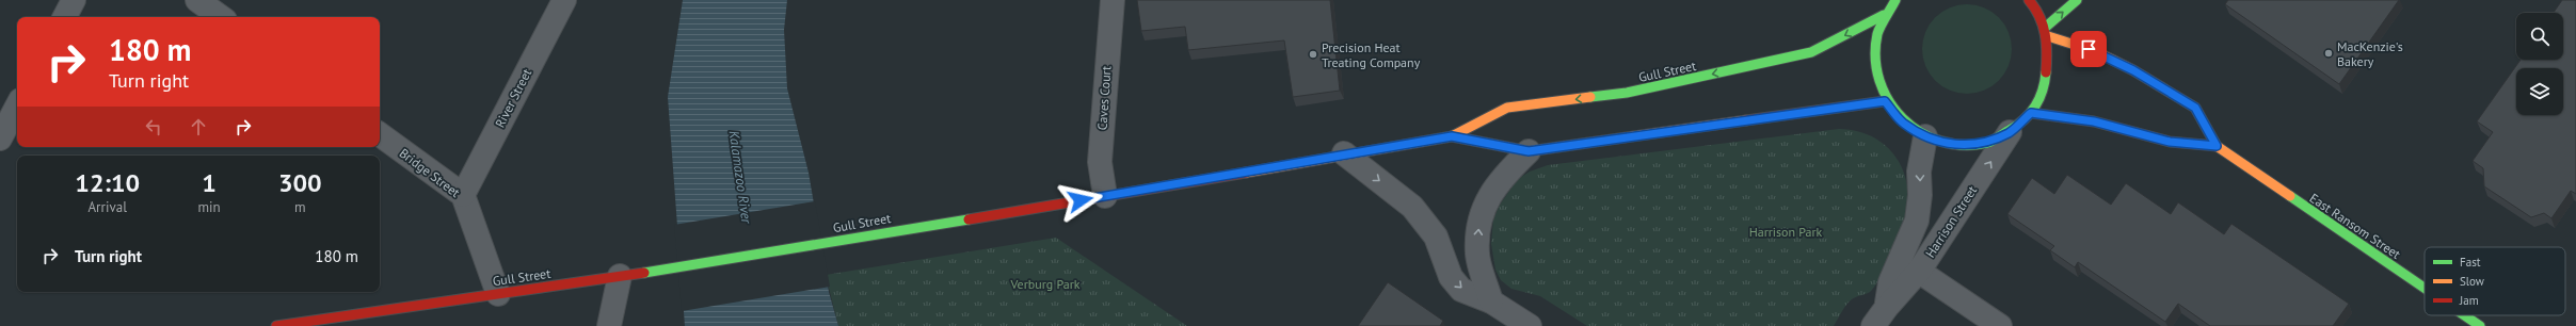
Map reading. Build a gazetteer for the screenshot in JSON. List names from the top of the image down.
{
  "streets": {
    "street": [
      "Gull Street",
      "River Street",
      "Caves Court",
      "Bridge Street",
      "Harrison Street",
      "East Ransom Street"
    ]
  },
  "crossings": [
    ["Gull Street", "Caves Court"],
    ["Gull Street", "Bridge Street"],
    ["River Street", "Bridge Street"]
  ],
  "water": ["Kalamazoo River"],
  "parks": ["Harrison Park", "Verburg Park"],
  "places": ["MacKenzie's Bakery", "Precision Heat Treating Company"],
  "legend": ["Fast", "Slow", "Jam"],
  "page": {
    "turn": ["180 m", "Turn right"],
    "eta": [
      "12:10",
      "Arrival",
      "1",
      "min",
      "300",
      "m"
    ],
    "list": [
      {
        "name": "Turn right",
        "value": "180 m"
      }
    ]
  }
}
